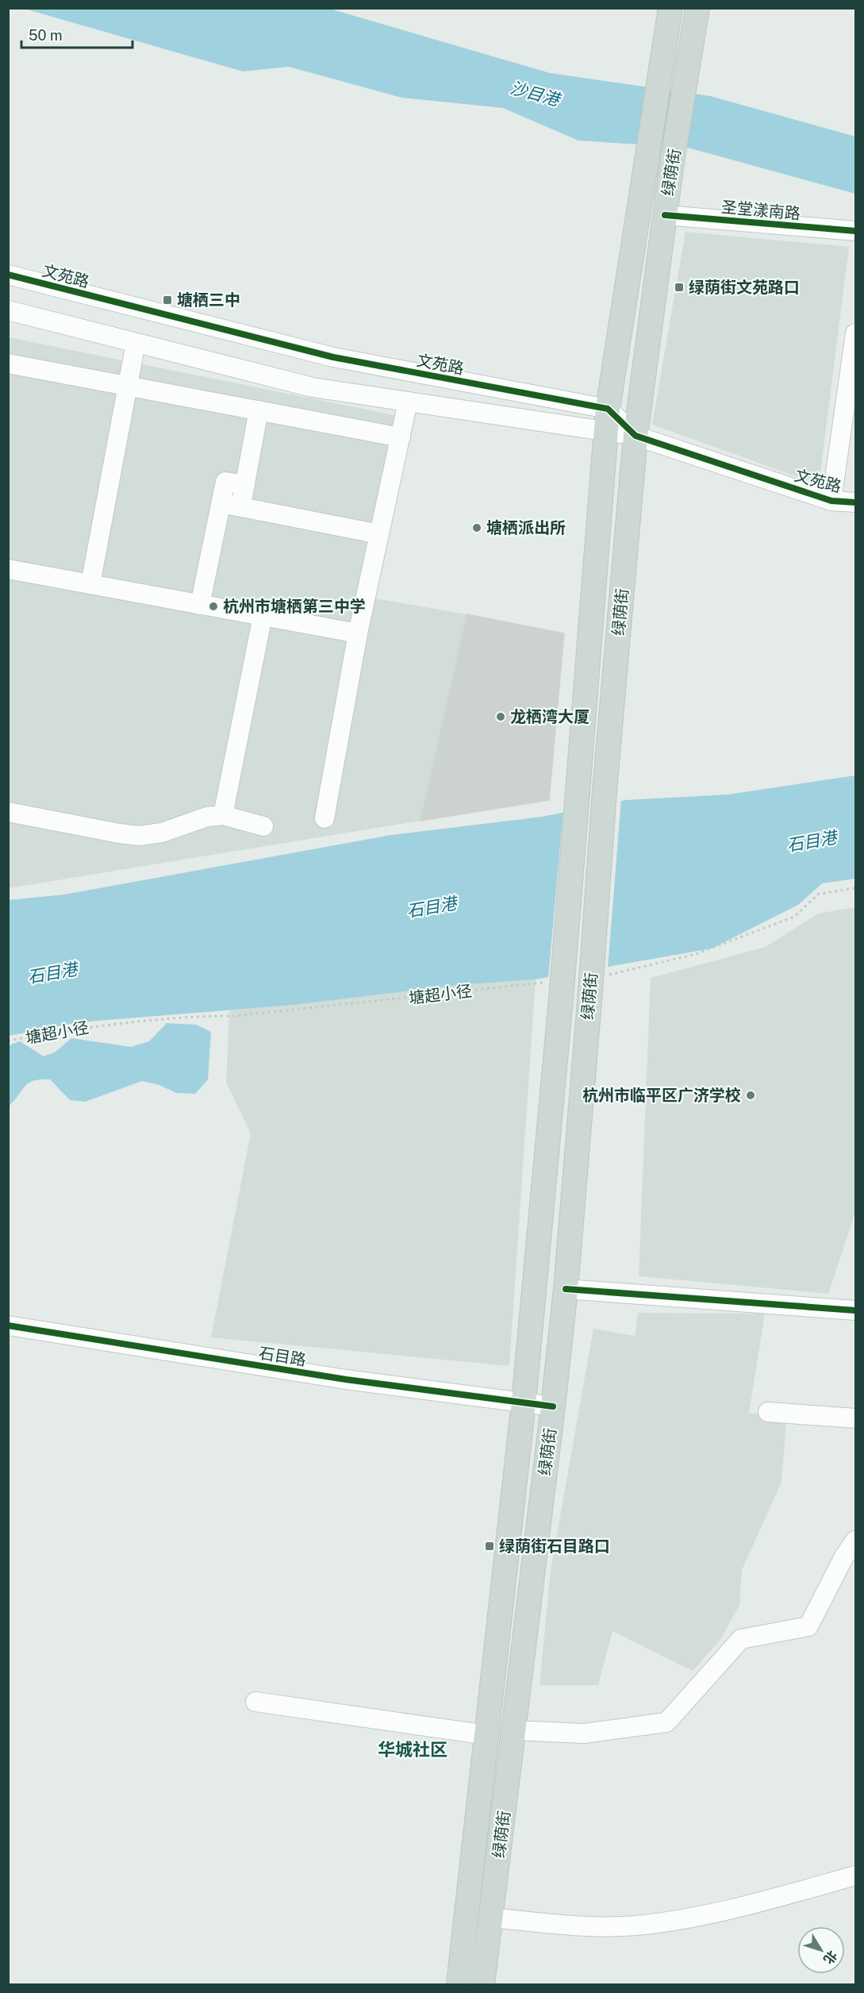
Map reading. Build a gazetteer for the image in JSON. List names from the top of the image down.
{
  "streets": {
    "main road": ["绿荫街"],
    "street": ["圣堂漾南路", "文苑路", "石目路"],
    "path": ["塘超小径"]
  },
  "crossings": [
    ["绿荫街", "圣堂漾南路"],
    ["绿荫街", "文苑路"],
    ["绿荫街", "塘超小径"],
    ["绿荫街", "石目路"]
  ],
  "districts": ["华城社区"],
  "water": ["沙目港", "石目港"],
  "places": {
    "transit": ["绿荫街文苑路口", "塘栖三中", "绿荫街石目路口"],
    "other": [
      "塘栖派出所",
      "杭州市塘栖第三中学",
      "龙栖湾大厦",
      "杭州市临平区广济学校"
    ]
  },
  "scale_bar": "50 m",
  "north": "bottom right"
}
